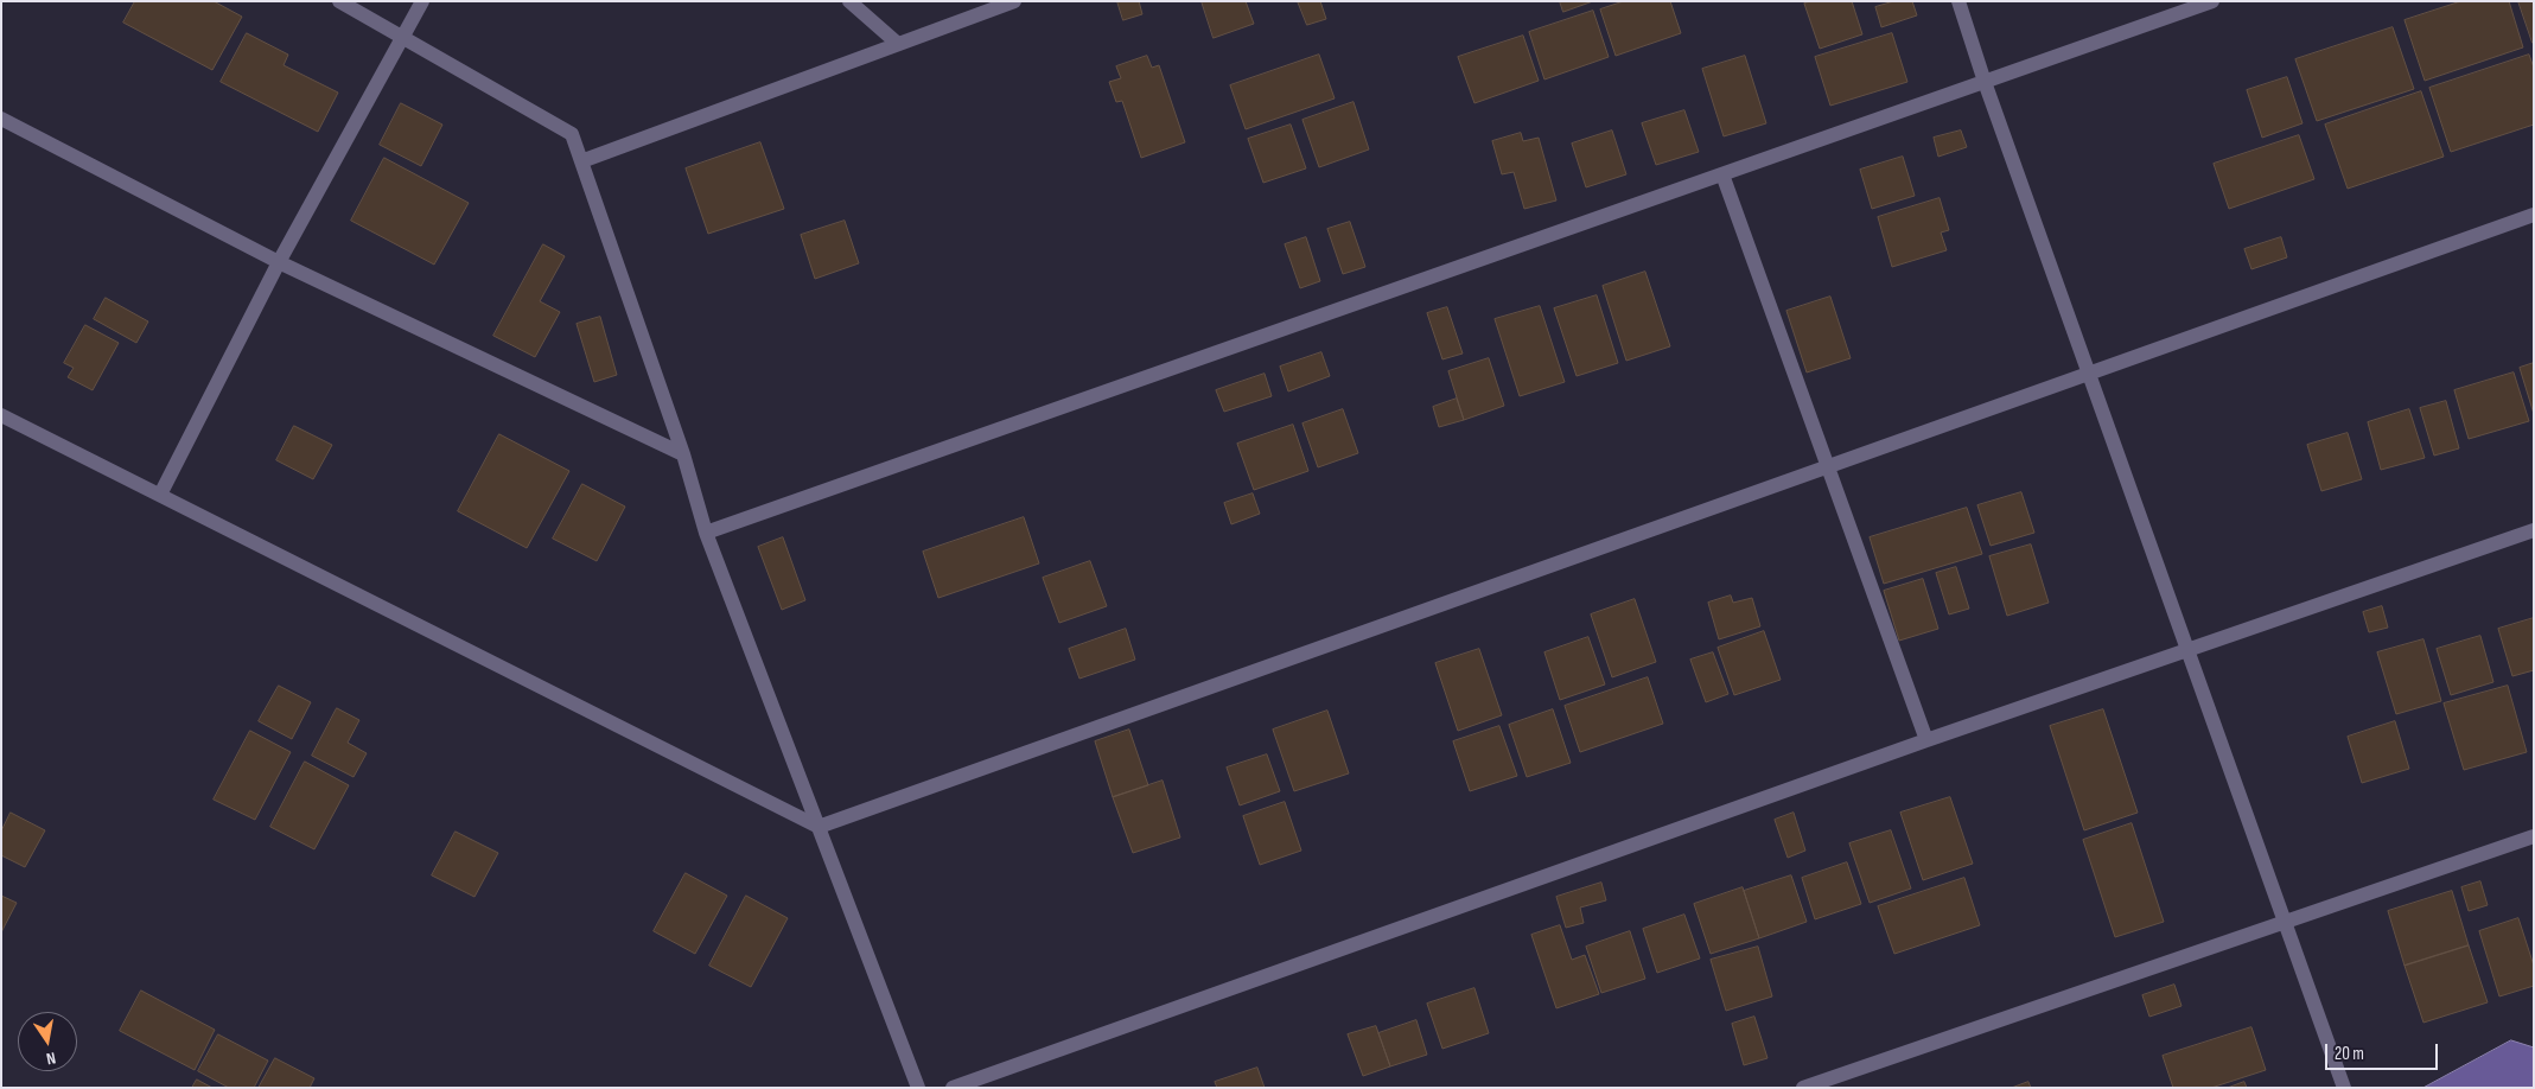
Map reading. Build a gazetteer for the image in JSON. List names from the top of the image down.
{
  "scale_bar": "20 m",
  "north": "bottom"
}
